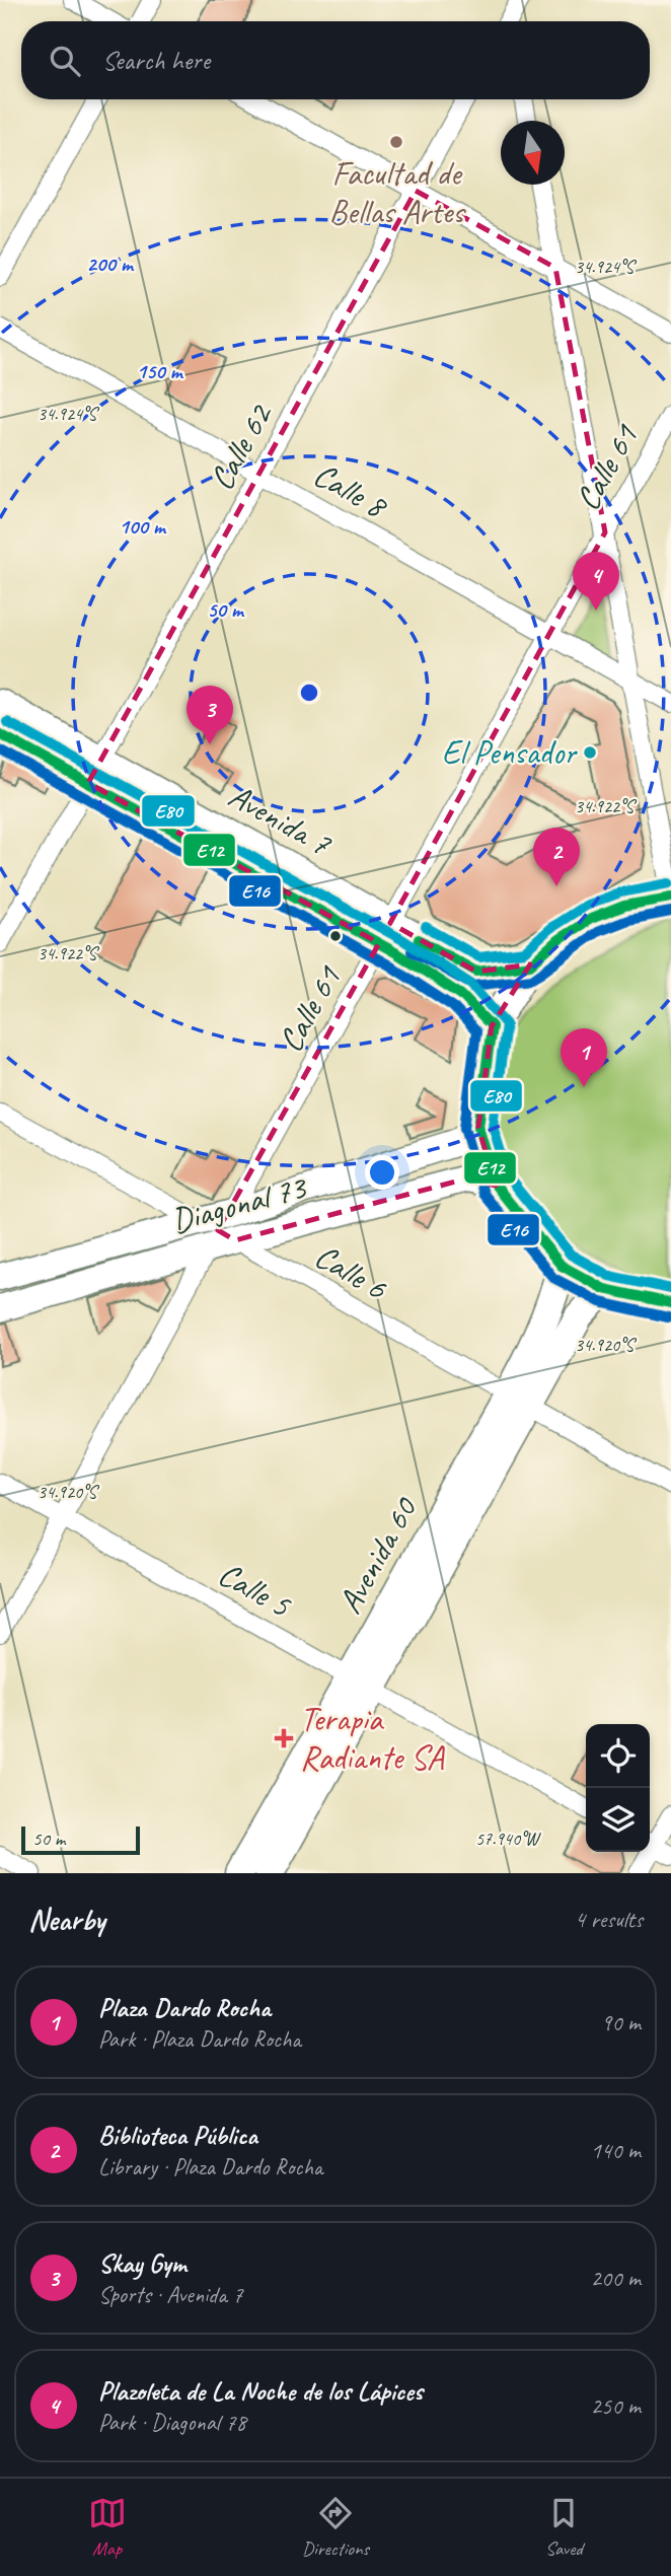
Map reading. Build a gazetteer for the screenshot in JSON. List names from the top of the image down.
{
  "streets": {
    "main road": ["Avenida 7", "Diagonal 73", "Avenida 60"],
    "street": [
      "Calle 62",
      "Calle 61",
      "Calle 8",
      "Calle 6",
      "Calle 5"
    ]
  },
  "crossings": [
    ["Calle 62", "Calle 8"],
    ["Calle 62", "Avenida 7"],
    ["Calle 61", "Calle 8"],
    ["Calle 61", "Avenida 7"],
    ["Calle 61", "Diagonal 73"],
    ["Calle 61", "Calle 6"],
    ["Calle 61", "Calle 5"],
    ["Diagonal 73", "Calle 6"],
    ["Calle 6", "Avenida 60"],
    ["Avenida 60", "Calle 5"]
  ],
  "places": {
    "other": ["Facultad de Bellas Artes", "El Pensador"],
    "health": ["Terapia Radiante SA"]
  },
  "lines": ["transit line E80", "transit line E12", "transit line E16"],
  "scale_bar": "50 m",
  "north": "bottom",
  "page": {
    "search": "Search here",
    "pins": [
      "4",
      "3",
      "2",
      "1"
    ],
    "scale": "50 m",
    "heading": ["Nearby", "4 results"],
    "list": [
      {
        "mark": "1",
        "name": "Plaza Dardo Rocha",
        "note": "Park · Plaza Dardo Rocha",
        "value": "90 m"
      },
      {
        "mark": "2",
        "name": "Biblioteca Pública",
        "note": "Library · Plaza Dardo Rocha",
        "value": "140 m"
      },
      {
        "mark": "3",
        "name": "Skay Gym",
        "note": "Sports · Avenida 7",
        "value": "200 m"
      },
      {
        "mark": "4",
        "name": "Plazoleta de La Noche de los Lápices",
        "note": "Park · Diagonal 78",
        "value": "250 m"
      }
    ],
    "nav": ["Map", "Directions", "Saved"]
  },
  "coordinates": [
    "34.924°S",
    "34.922°S",
    "34.920°S",
    "57.940°W"
  ],
  "rings": [
    "200 m",
    "150 m",
    "100 m",
    "50 m"
  ]
}
